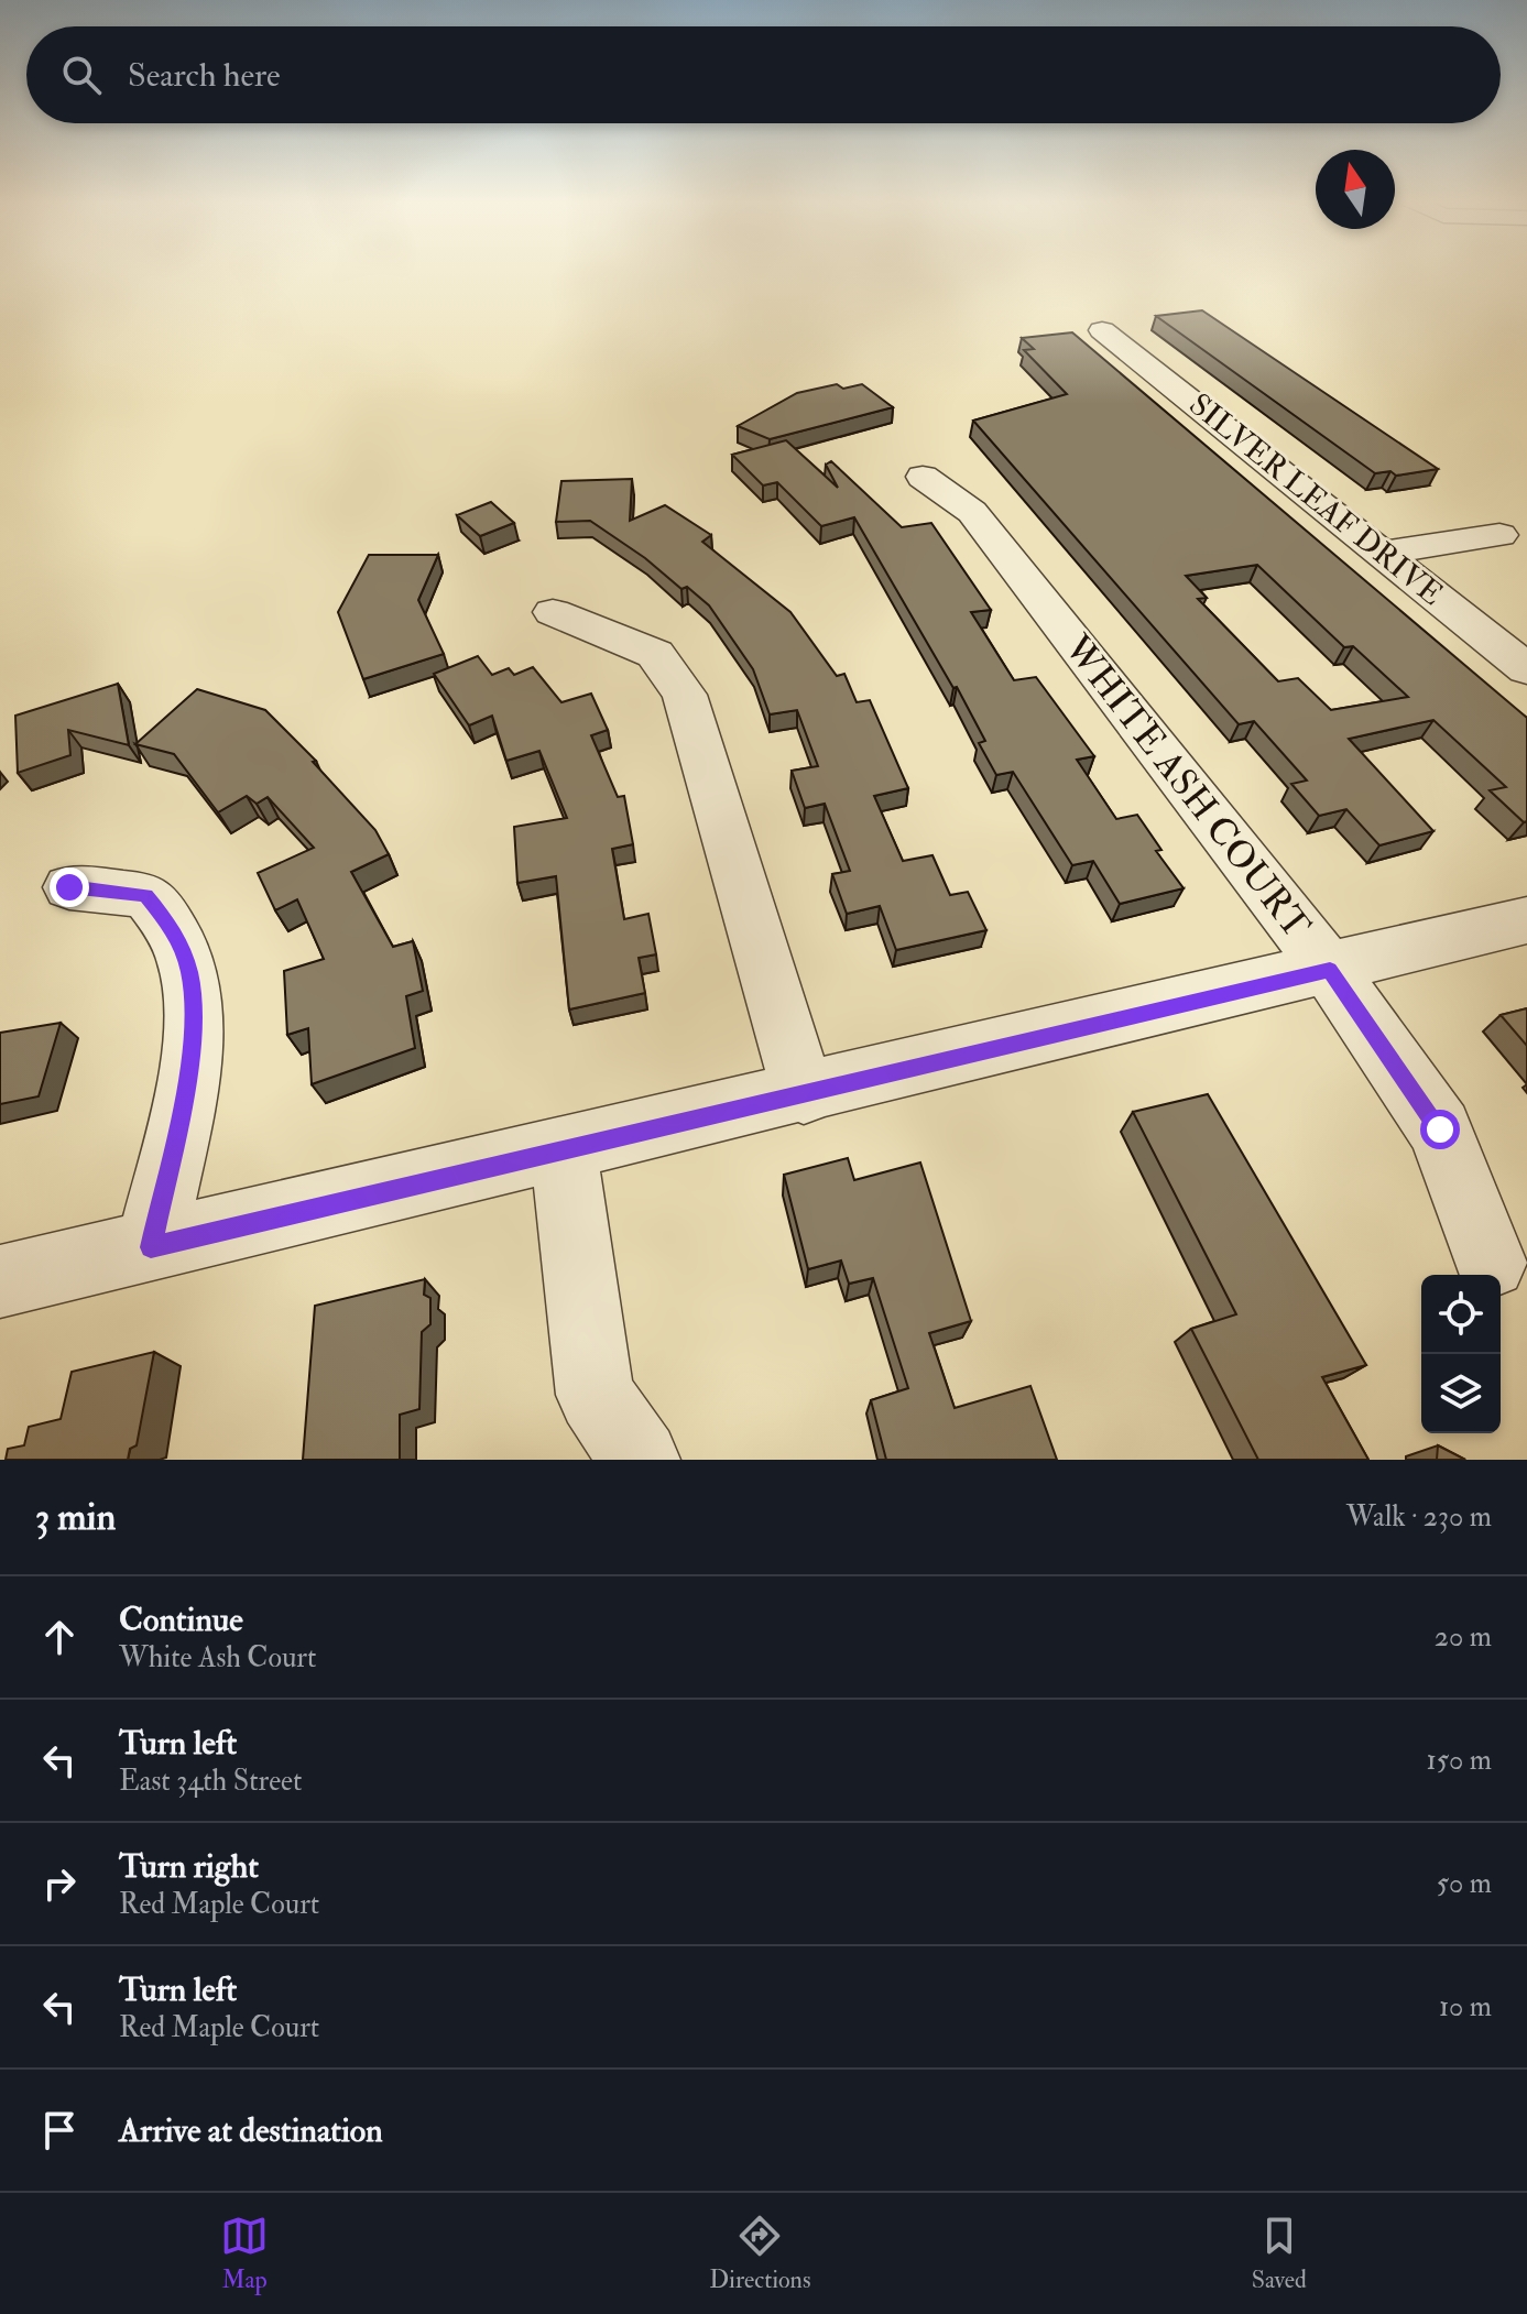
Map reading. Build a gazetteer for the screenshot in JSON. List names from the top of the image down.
{
  "streets": {
    "street": ["SILVER LEAF DRIVE", "WHITE ASH COURT"]
  },
  "north": "top",
  "page": {
    "search": "Search here",
    "heading": ["3 min", "Walk · 230 m"],
    "list": [
      ["Continue", "White Ash Court", "20 m"],
      ["Turn left", "East 34th Street", "150 m"],
      ["Turn right", "Red Maple Court", "50 m"],
      ["Turn left", "Red Maple Court", "10 m"],
      "Arrive at destination"
    ],
    "nav": ["Map", "Directions", "Saved"]
  }
}
